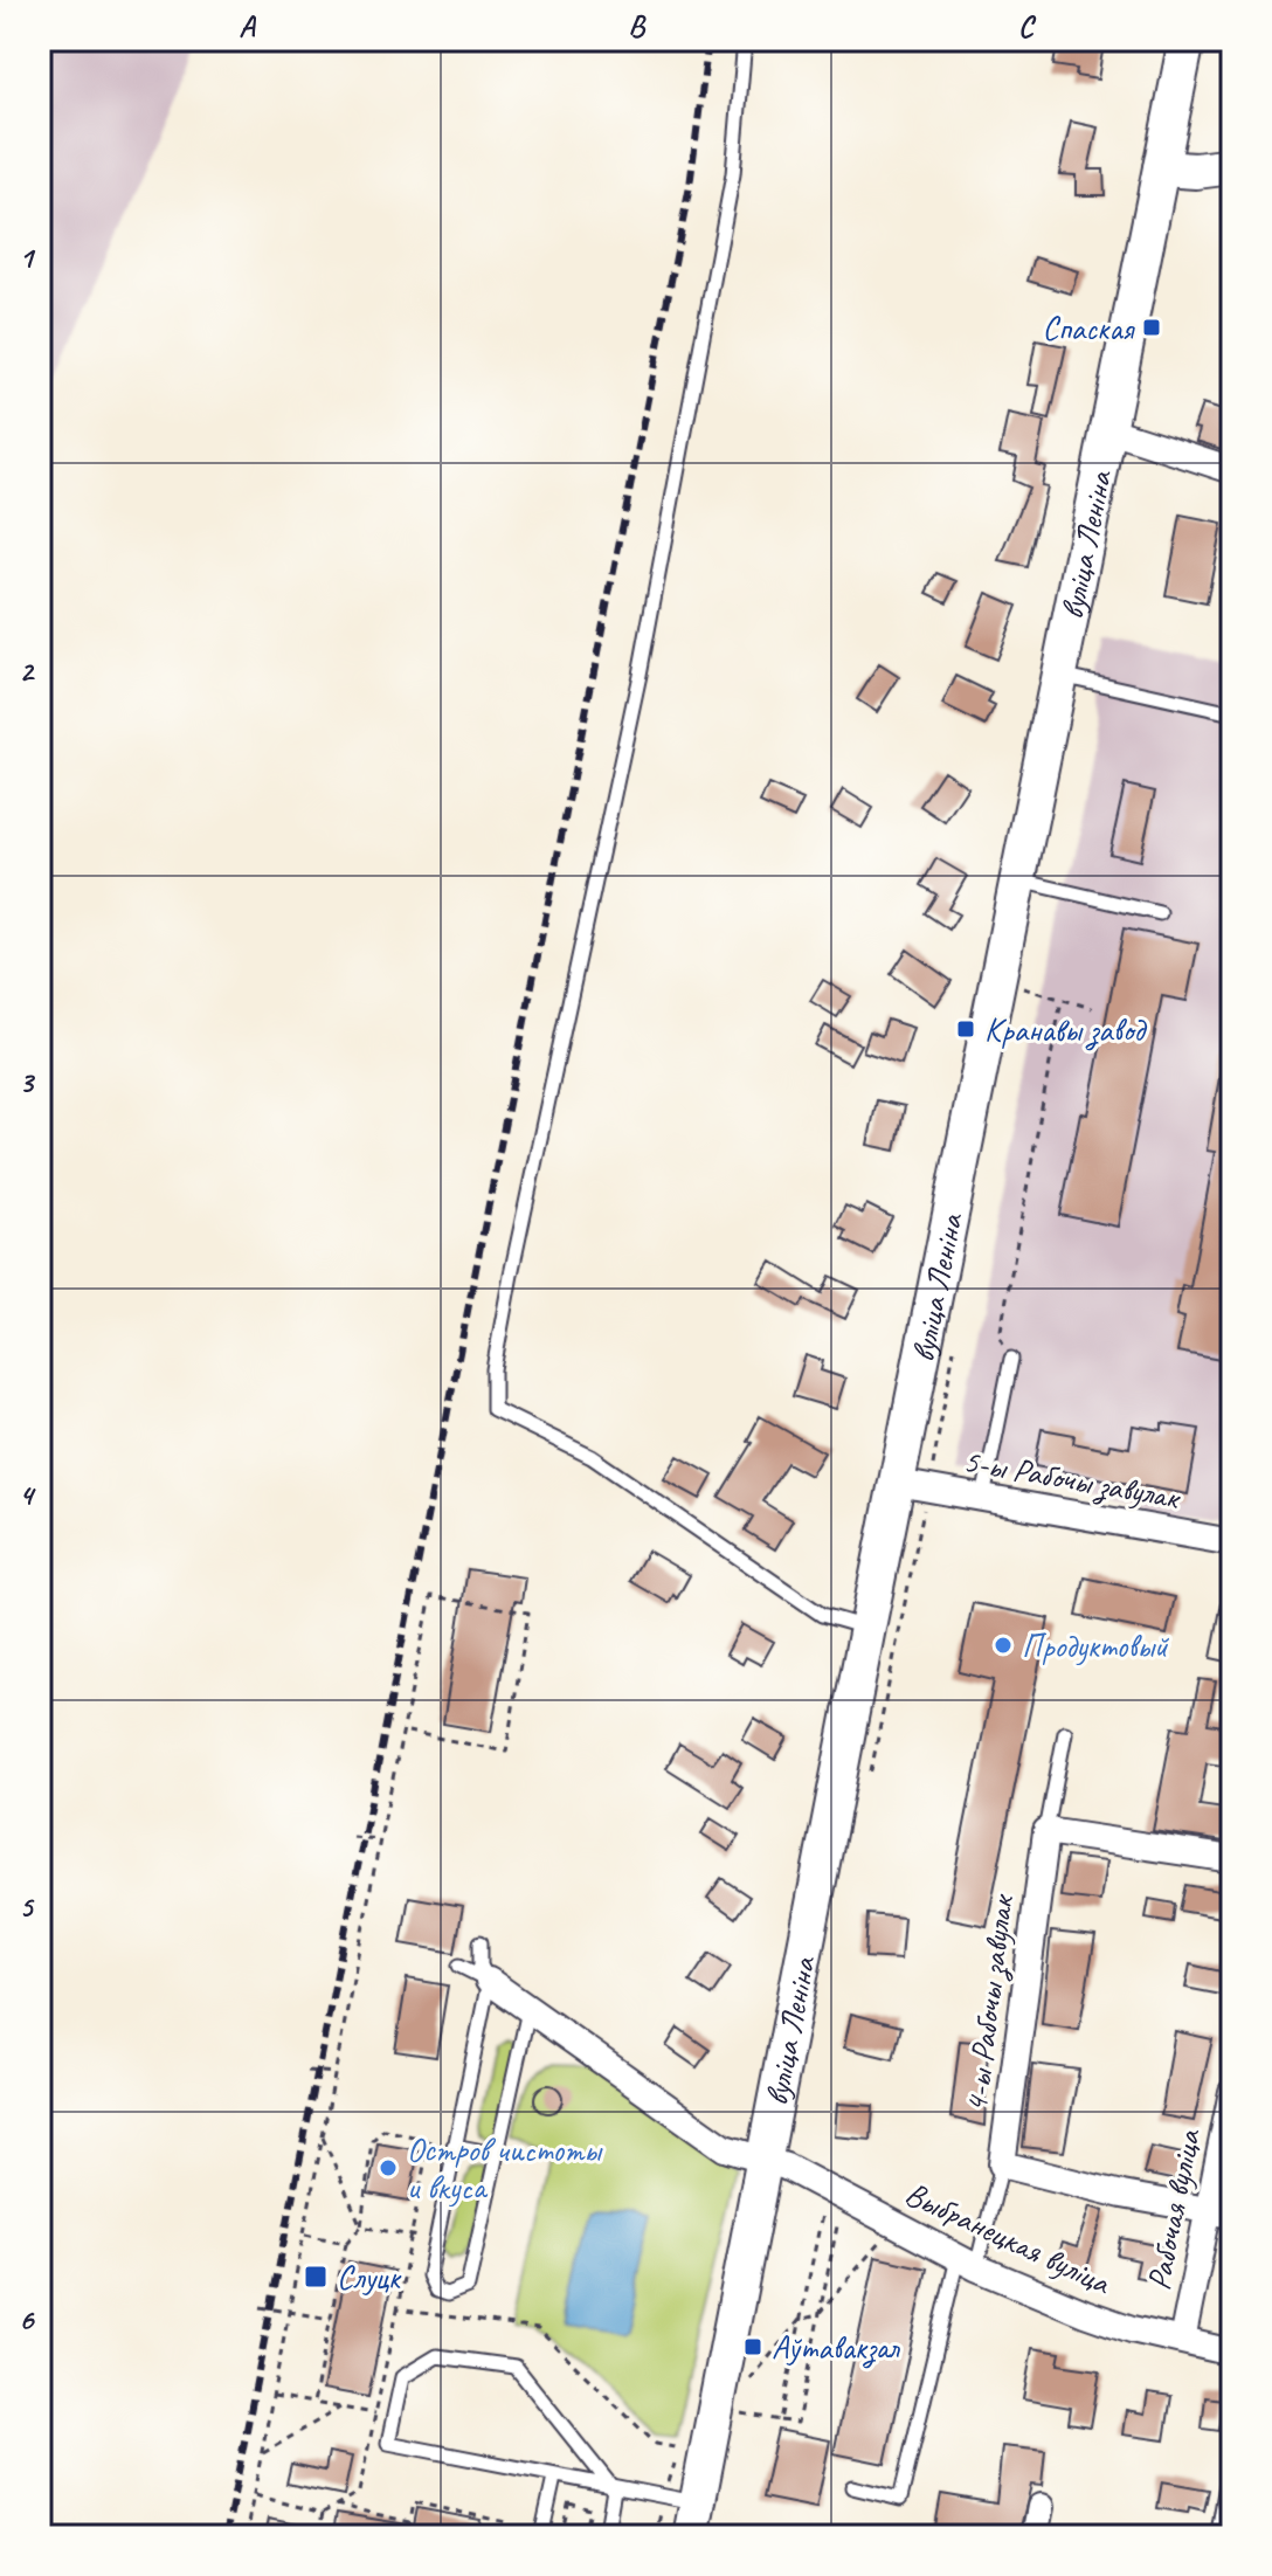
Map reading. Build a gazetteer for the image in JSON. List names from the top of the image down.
{
  "streets": {
    "main road": ["вуліца Леніна"],
    "street": [
      "5-ы Рабочы завулак",
      "4-ы Рабочы завулак",
      "Рабочая вуліца",
      "Выбранецкая вуліца"
    ]
  },
  "crossings": [
    ["вуліца Леніна", "5-ы Рабочы завулак"],
    ["вуліца Леніна", "Выбранецкая вуліца"],
    ["Рабочая вуліца", "Выбранецкая вуліца"]
  ],
  "places": {
    "transit": [
      "Спаская",
      "Кранавы завод",
      "Слуцк",
      "Аўтавакзал"
    ],
    "other": ["Продуктовый", "Остров чистоты и вкуса"]
  },
  "grid": {
    "columns": ["A", "B", "C"],
    "rows": [
      "1",
      "2",
      "3",
      "4",
      "5",
      "6"
    ]
  }
}
